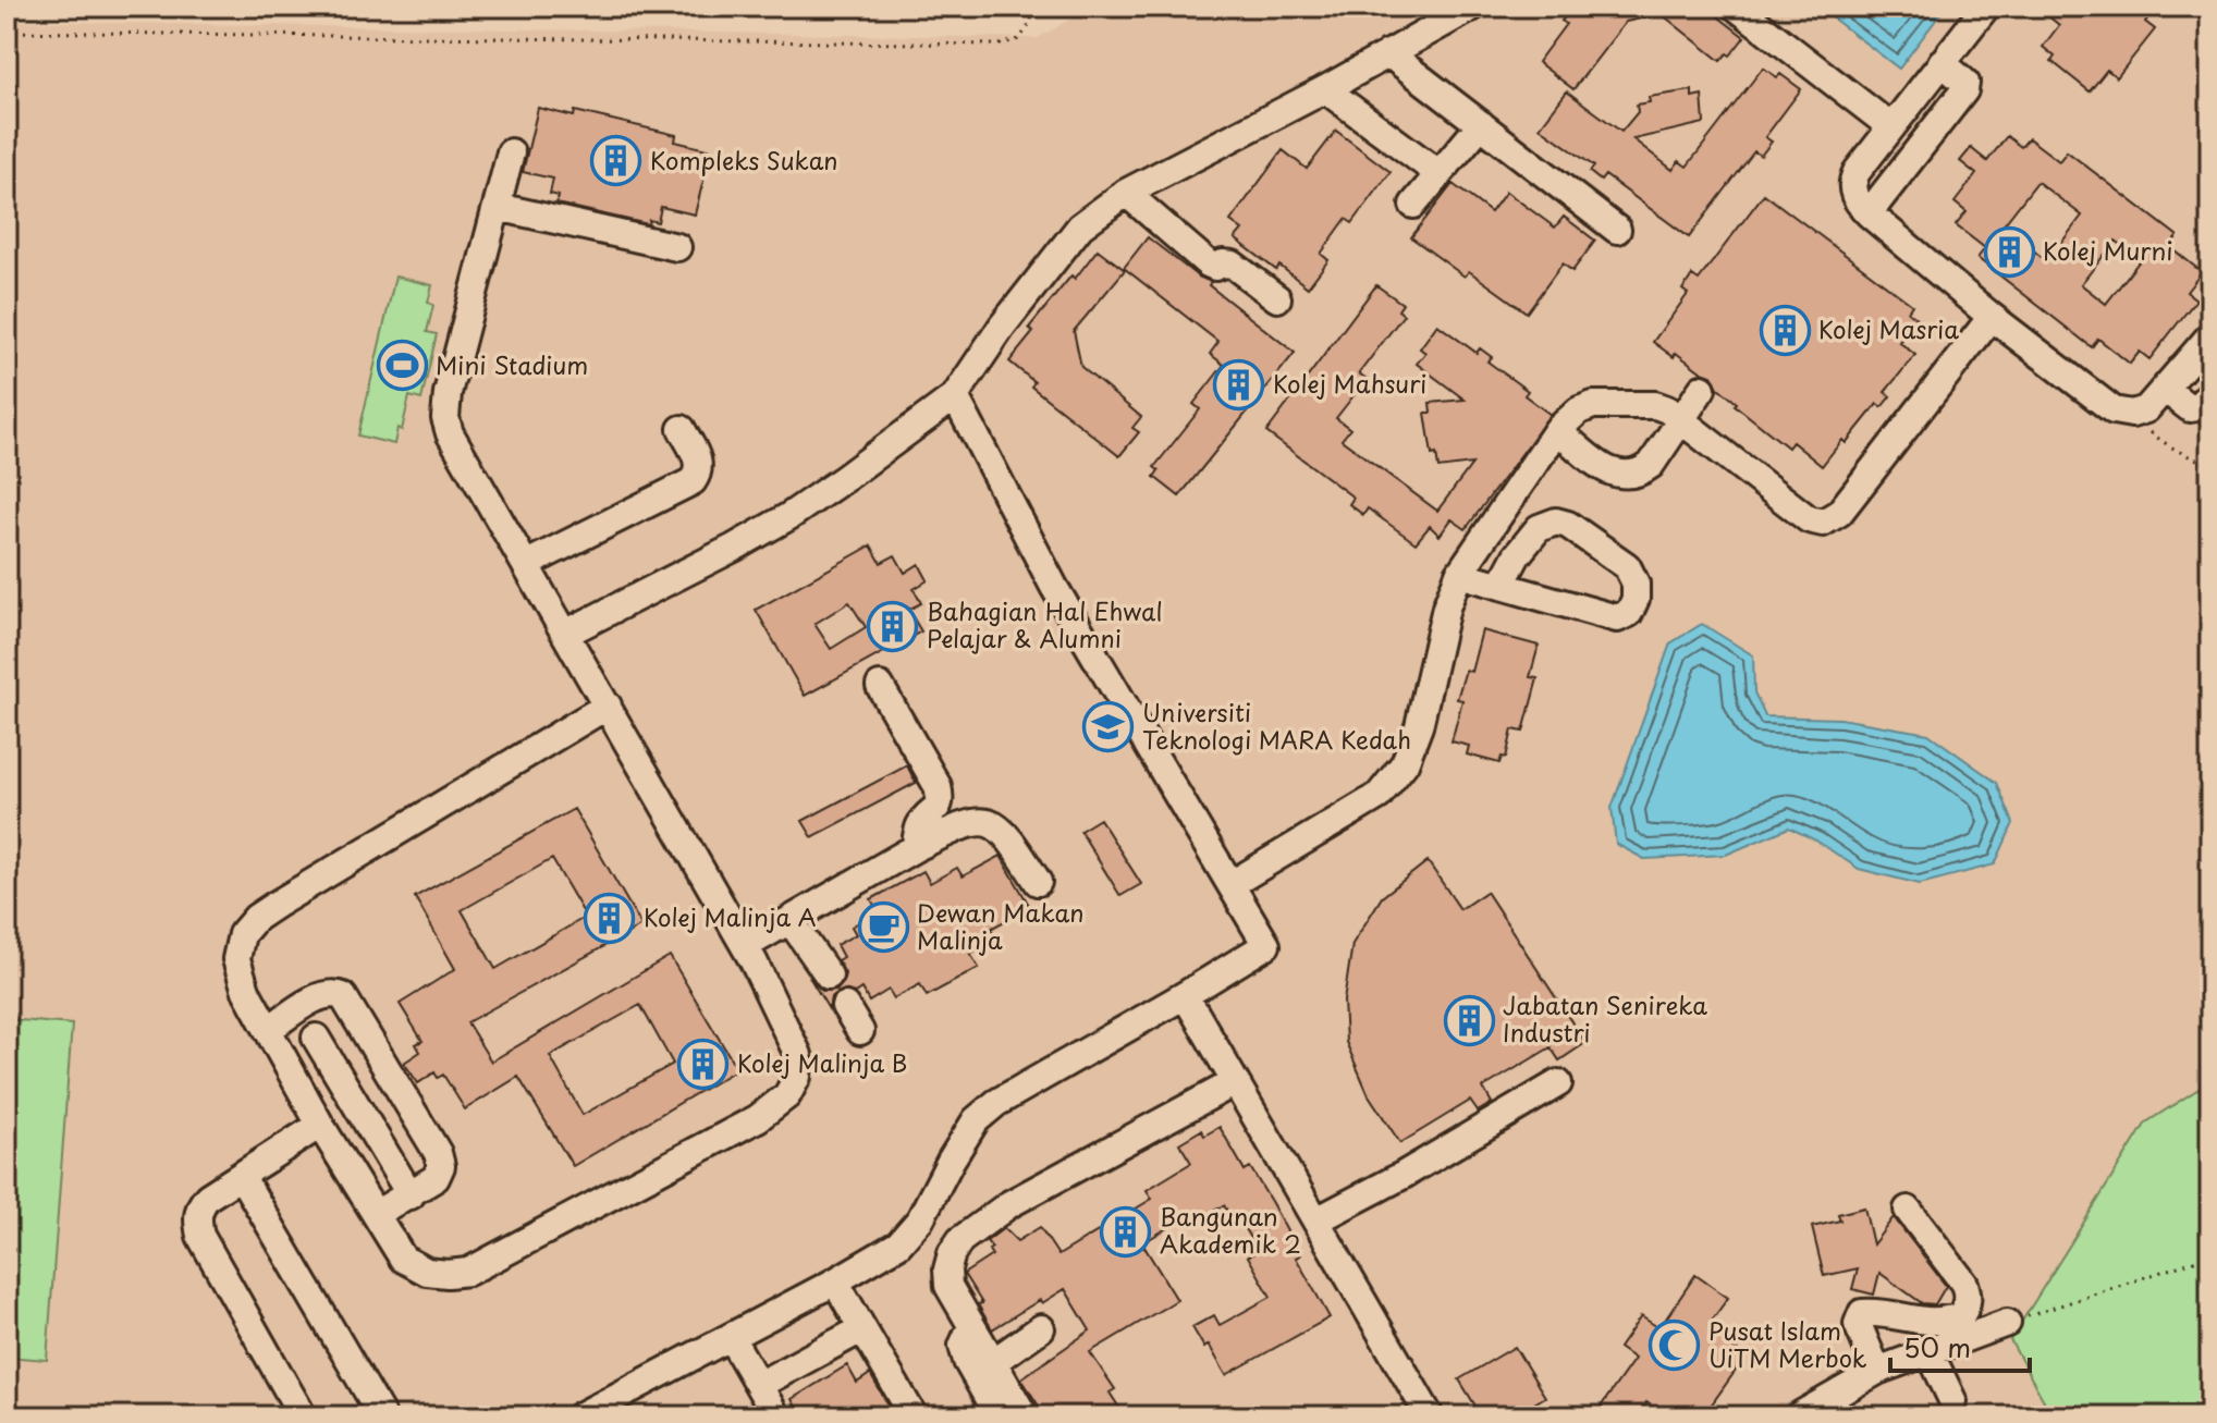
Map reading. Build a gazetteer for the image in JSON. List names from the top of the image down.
{
  "places": {
    "building": [
      "Kompleks Sukan",
      "Kolej Murni",
      "Kolej Masria",
      "Kolej Mahsuri",
      "Bahagian Hal Ehwal Pelajar & Alumni",
      "Kolej Malinja A",
      "Jabatan Senireka Industri",
      "Kolej Malinja B",
      "Bangunan Akademik 2"
    ],
    "sports": ["Mini Stadium"],
    "school or university": ["Universiti Teknologi MARA Kedah"],
    "cafe": ["Dewan Makan Malinja"],
    "mosque": ["Pusat Islam UiTM Merbok"]
  },
  "scale_bar": "50 m"
}
